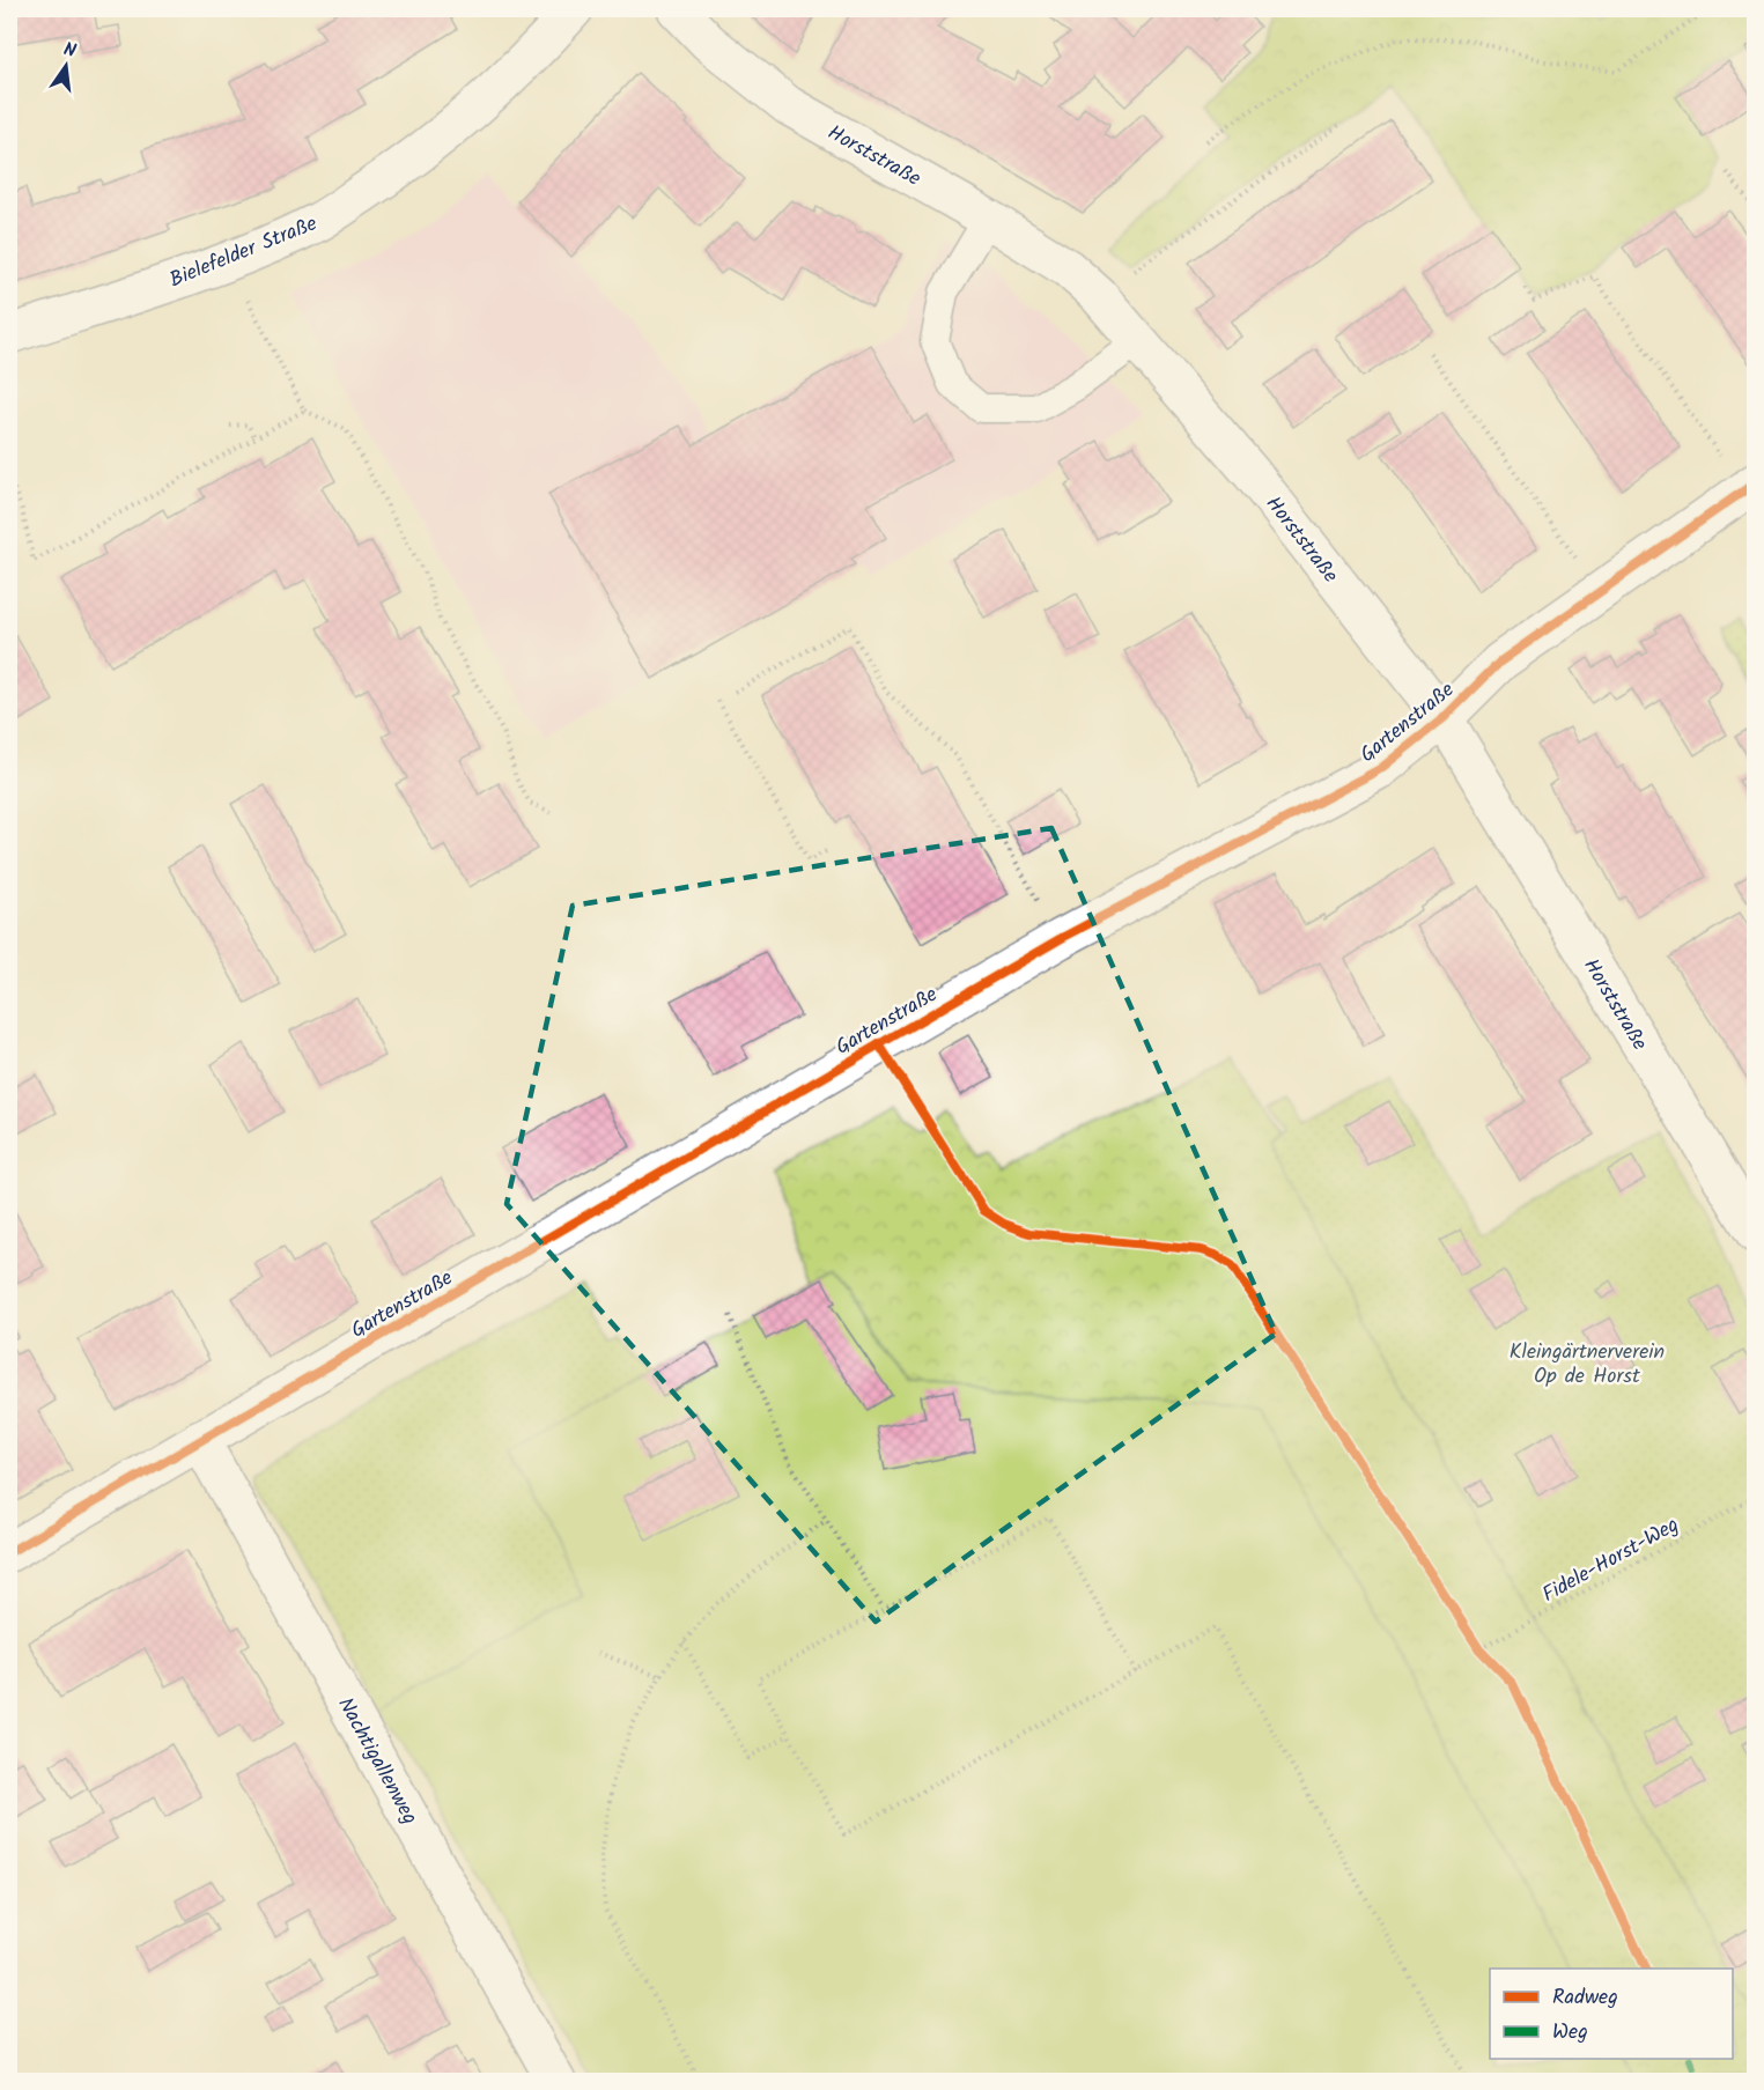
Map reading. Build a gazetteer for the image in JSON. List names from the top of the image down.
{
  "streets": {
    "street": [
      "Horststraße",
      "Bielefelder Straße",
      "Gartenstraße",
      "Nachtigallenweg"
    ],
    "path": ["Fidele-Horst-Weg"]
  },
  "crossings": [
    ["Horststraße", "Gartenstraße"],
    ["Gartenstraße", "Nachtigallenweg"]
  ],
  "parks": ["Kleingärtnerverein Op de Horst"],
  "legend": ["Radweg", "Weg"],
  "north": "top"
}
